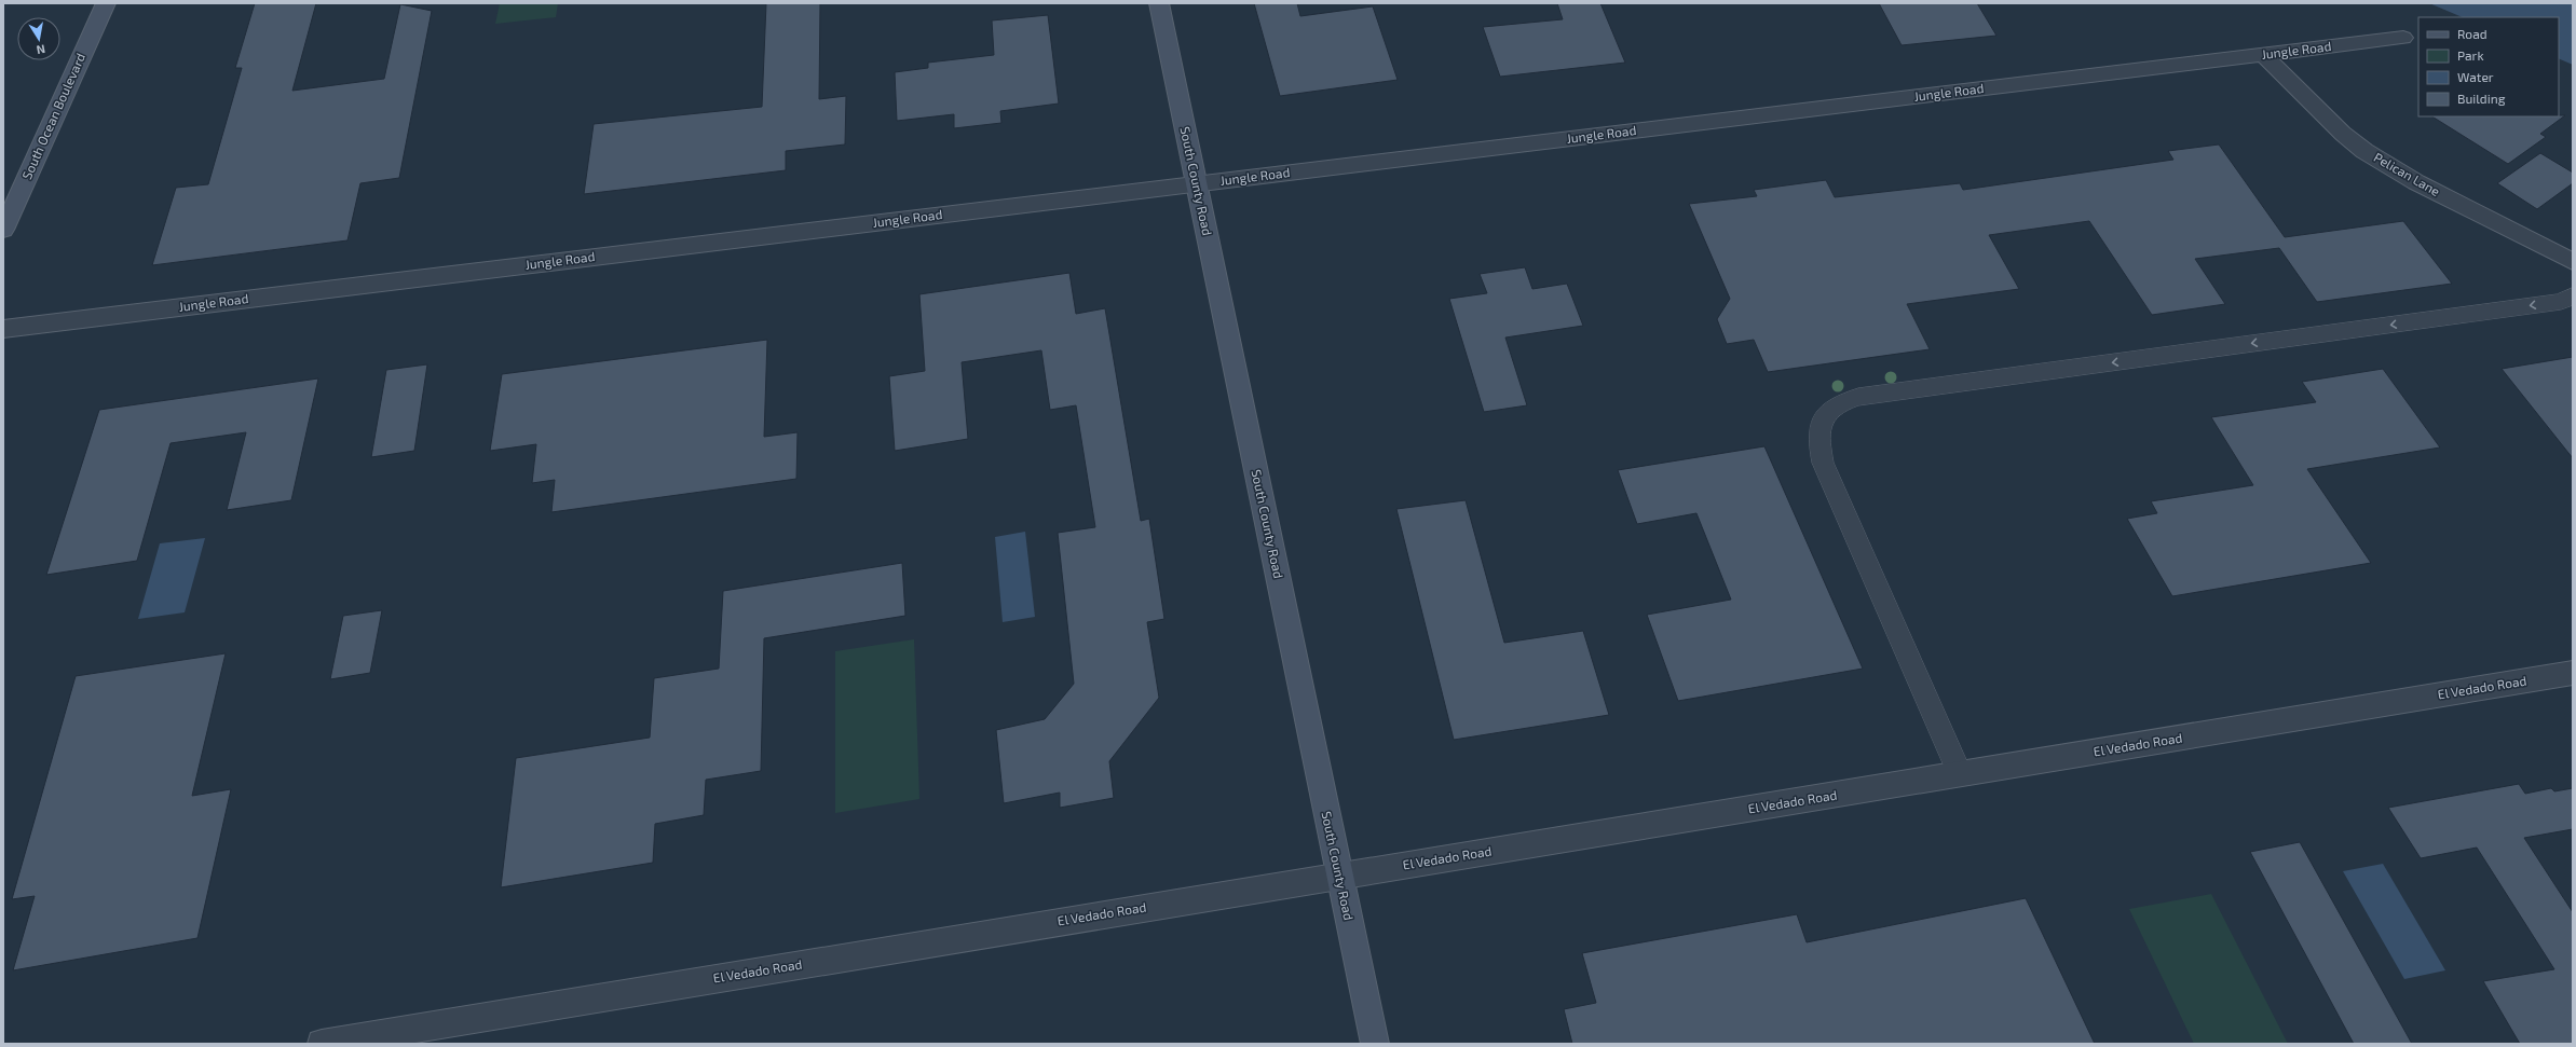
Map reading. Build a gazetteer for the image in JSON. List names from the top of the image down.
{
  "streets": {
    "main road": ["South Ocean Boulevard", "South County Road"],
    "street": ["Jungle Road", "Pelican Lane", "El Vedado Road"]
  },
  "crossings": [
    ["Jungle Road", "Pelican Lane"],
    ["Jungle Road", "South County Road"],
    ["South County Road", "El Vedado Road"]
  ],
  "legend": [
    "Road",
    "Park",
    "Water",
    "Building"
  ],
  "north": "bottom"
}
